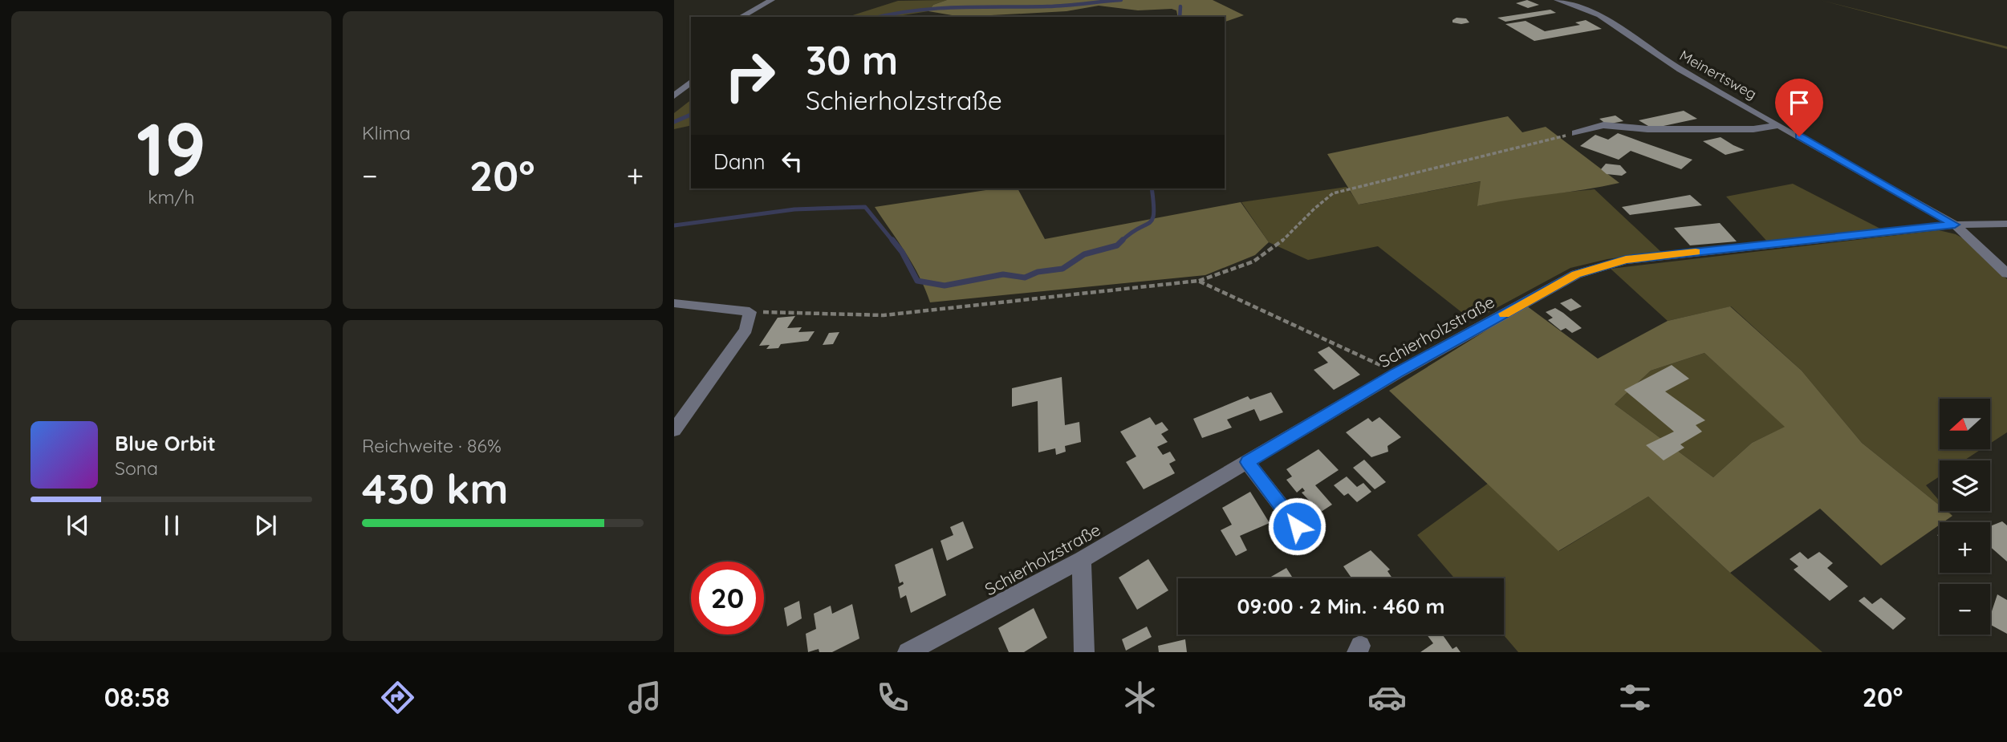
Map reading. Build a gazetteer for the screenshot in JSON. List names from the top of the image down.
{
  "streets": {
    "street": ["Meinertsweg", "Schierholzstraße"]
  },
  "crossings": [
    ["Meinertsweg", "Schierholzstraße"]
  ],
  "north": "left",
  "page": {
    "tile": [
      ["19", "km/h"],
      "Klima",
      ["Reichweite · 86%", "430 km"]
    ],
    "turn": ["30 m", "Schierholzstraße"],
    "then": "Dann",
    "heat": ["−", "20°", "+"],
    "map_buttons": ["+", "−"],
    "song": ["Blue Orbit", "Sona"],
    "limit": "20",
    "trip": "09:00 · 2 Min. · 460 m",
    "tabs": ["08:58", "20°"]
  }
}
